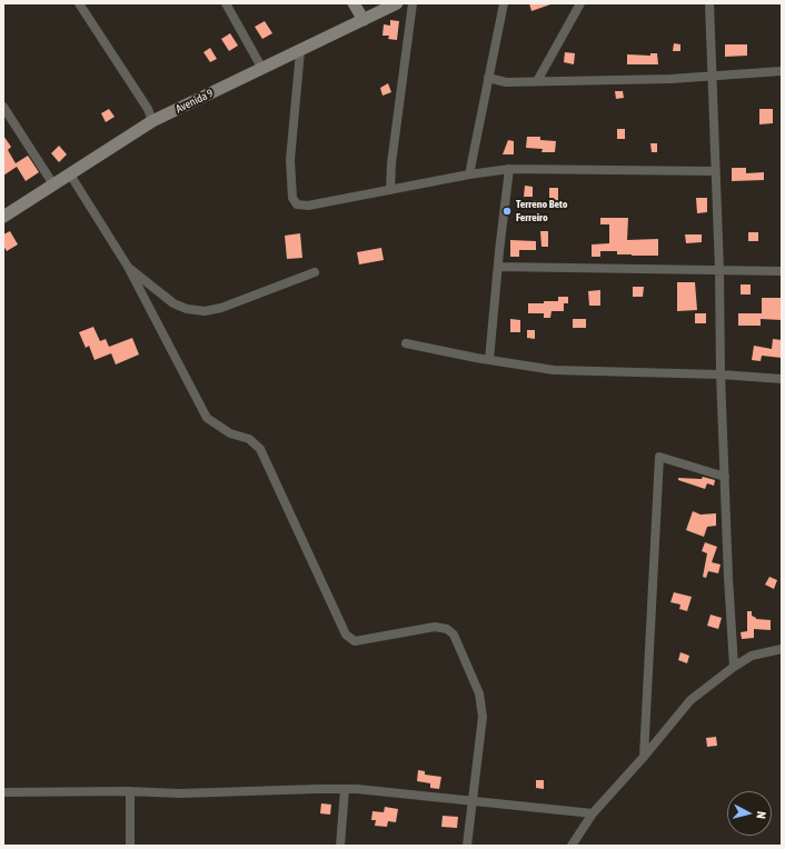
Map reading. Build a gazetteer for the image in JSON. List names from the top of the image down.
{
  "streets": {
    "main road": ["Avenida 9"]
  },
  "places": ["Terreno Beto Ferreiro"],
  "north": "right"
}
